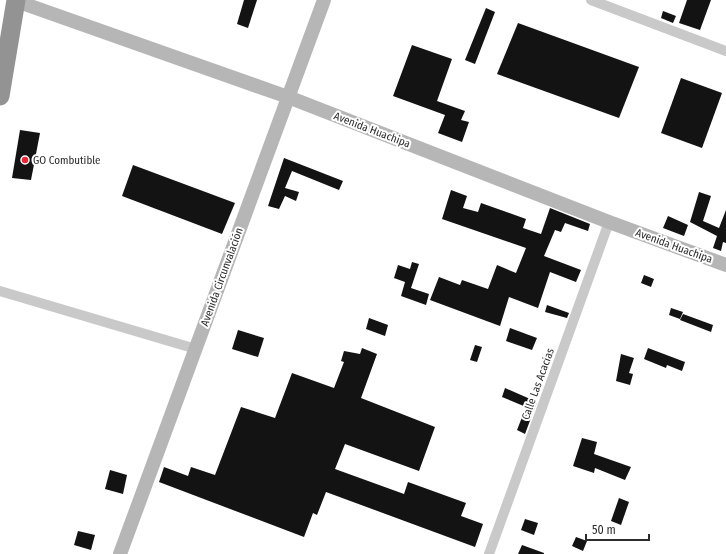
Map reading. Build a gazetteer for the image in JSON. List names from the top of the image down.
{
  "streets": {
    "street": ["Avenida Huachipa", "Avenida Circunvalación", "Calle Las Acacias"]
  },
  "crossings": [
    ["Avenida Huachipa", "Avenida Circunvalación"],
    ["Avenida Huachipa", "Calle Las Acacias"]
  ],
  "places": ["GO Combutible"],
  "scale_bar": "50 m"
}
